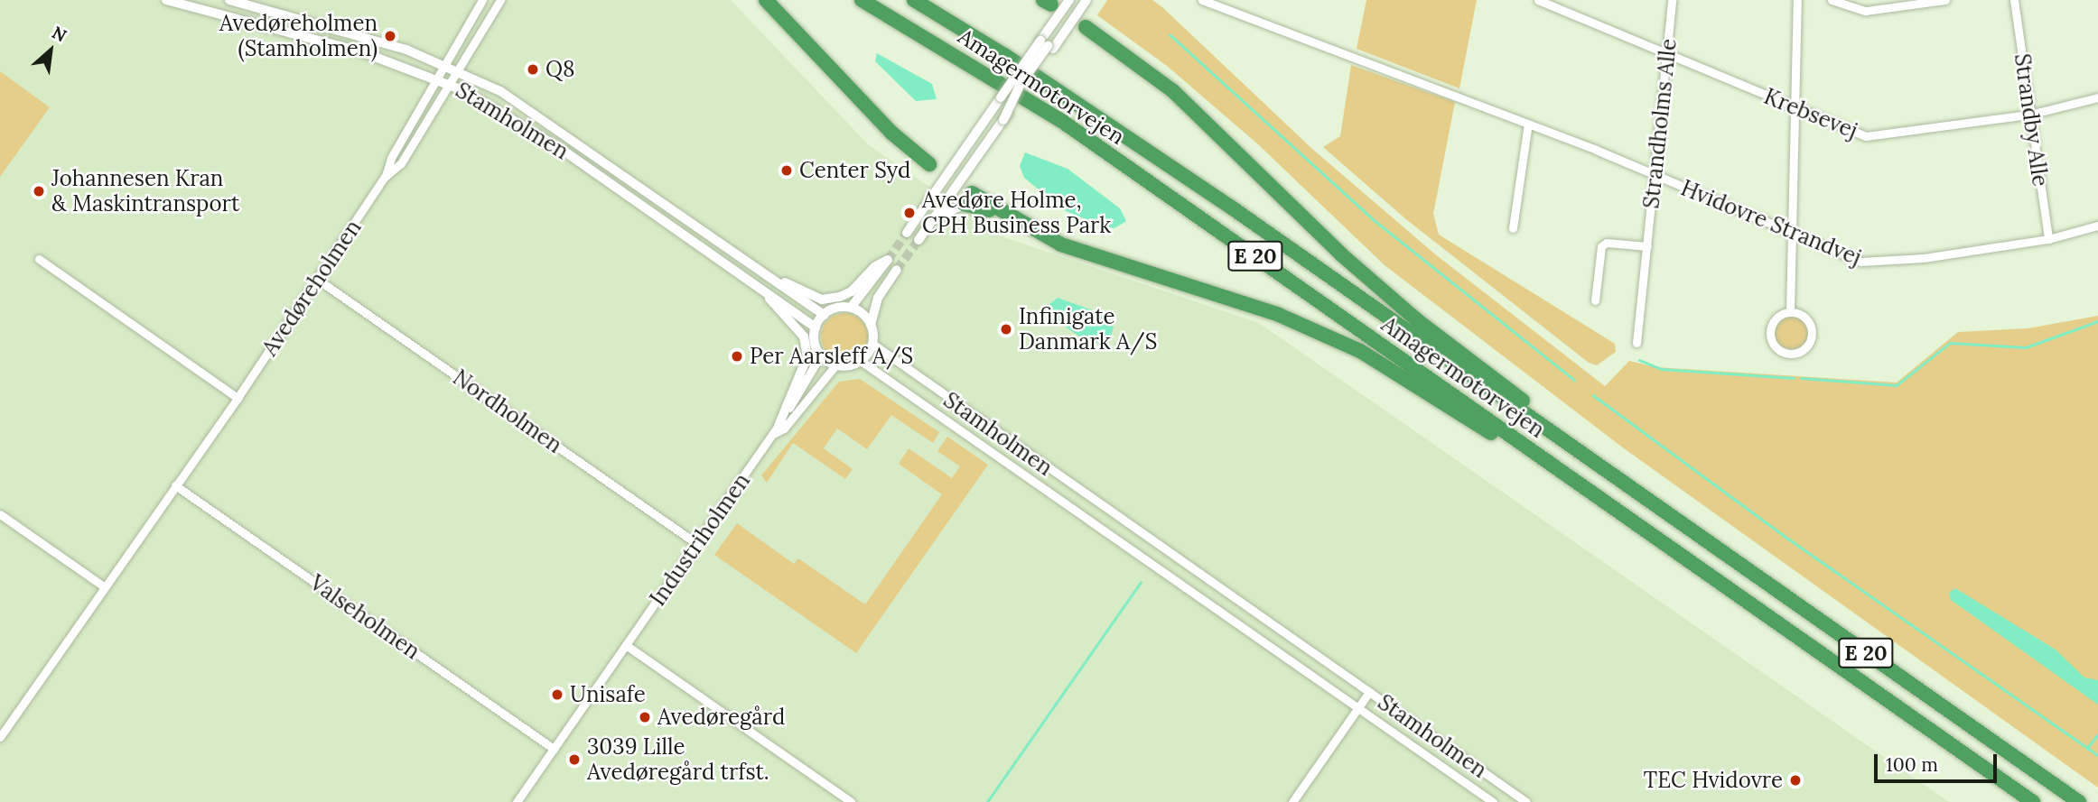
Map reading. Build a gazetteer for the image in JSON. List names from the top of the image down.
{
  "streets": {
    "highway": ["Amagermotorvejen", "E 20"],
    "street": [
      "Krebsevej",
      "Strandby Alle",
      "Stamholmen",
      "Strandholms Alle",
      "Hvidovre Strandvej",
      "Avedøreholmen",
      "Nordholmen",
      "Industriholmen",
      "Valseholmen"
    ]
  },
  "crossings": [
    ["Krebsevej", "Strandby Alle"],
    ["Krebsevej", "Strandholms Alle"],
    ["Strandby Alle", "Hvidovre Strandvej"],
    ["Stamholmen", "Avedøreholmen"],
    ["Stamholmen", "Industriholmen"],
    ["Strandholms Alle", "Hvidovre Strandvej"],
    ["Avedøreholmen", "Nordholmen"],
    ["Avedøreholmen", "Valseholmen"],
    ["Nordholmen", "Industriholmen"],
    ["Industriholmen", "Valseholmen"]
  ],
  "places": [
    "Avedøreholmen (Stamholmen)",
    "Q8",
    "Center Syd",
    "Johannesen Kran & Maskintransport",
    "Avedøre Holme, CPH Business Park",
    "Infinigate Danmark A/S",
    "Per Aarsleff A/S",
    "Unisafe",
    "Avedøregård",
    "3039 Lille Avedøregård trfst.",
    "TEC Hvidovre"
  ],
  "scale_bar": "100 m",
  "north": "top right"
}
